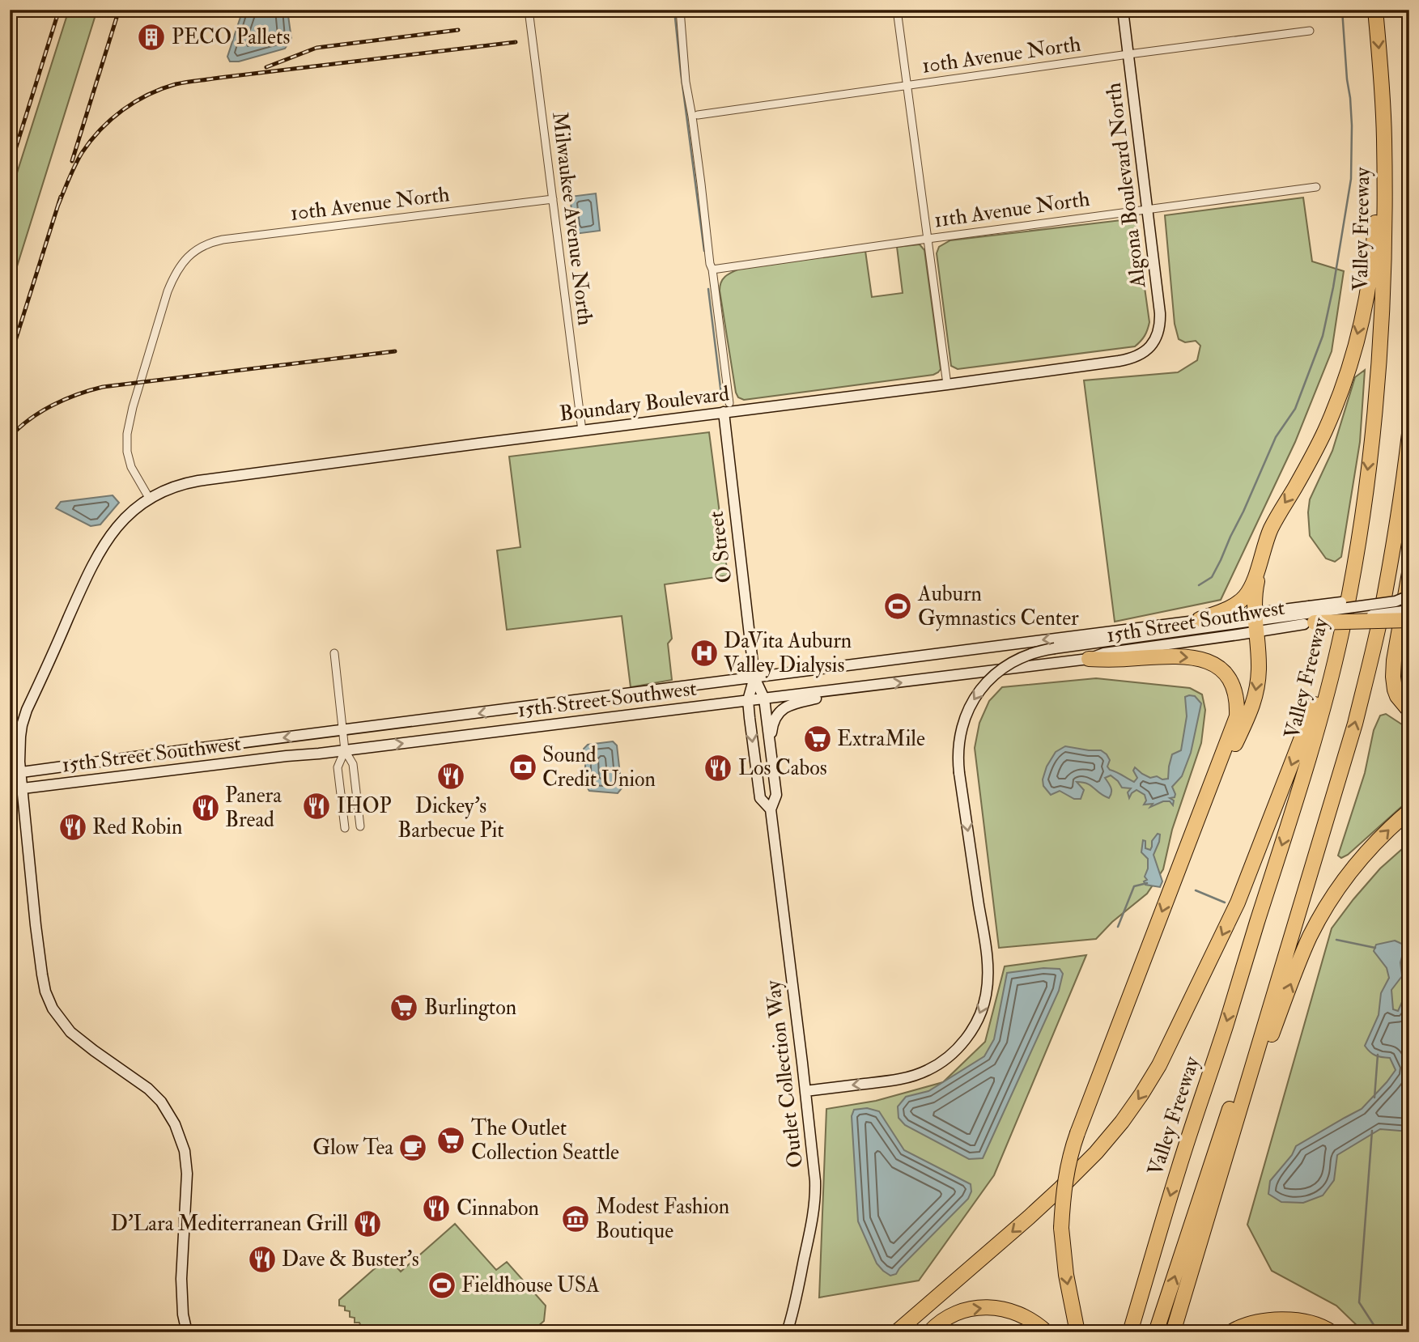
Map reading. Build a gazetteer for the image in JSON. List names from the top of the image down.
{
  "streets": {
    "highway": ["Valley Freeway"],
    "main road": [
      "Algona Boulevard North",
      "Boundary Boulevard",
      "O Street",
      "15th Street Southwest",
      "Outlet Collection Way"
    ],
    "street": ["10th Avenue North", "11th Avenue North", "Milwaukee Avenue North"]
  },
  "crossings": [
    ["10th Avenue North", "Algona Boulevard North"],
    ["10th Avenue North", "Milwaukee Avenue North"],
    ["10th Avenue North", "Boundary Boulevard"],
    ["Algona Boulevard North", "11th Avenue North"],
    ["Algona Boulevard North", "Boundary Boulevard"],
    ["Milwaukee Avenue North", "Boundary Boulevard"],
    ["Boundary Boulevard", "O Street"],
    ["Boundary Boulevard", "15th Street Southwest"],
    ["O Street", "15th Street Southwest"],
    ["O Street", "Outlet Collection Way"],
    ["15th Street Southwest", "Outlet Collection Way"]
  ],
  "places": {
    "building": ["PECO Pallets"],
    "sports": ["Auburn Gymnastics Center", "Fieldhouse USA"],
    "hospital": ["DaVita Auburn Valley Dialysis"],
    "supermarket": ["ExtraMile", "Burlington", "The Outlet Collection Seattle"],
    "bank": ["Sound Credit Union"],
    "restaurant": [
      "Los Cabos",
      "Dickey's Barbecue Pit",
      "IHOP",
      "Panera Bread",
      "Red Robin",
      "Cinnabon",
      "D'Lara Mediterranean Grill",
      "Dave & Buster's"
    ],
    "cafe": ["Glow Tea"],
    "museum": ["Modest Fashion Boutique"]
  }
}
